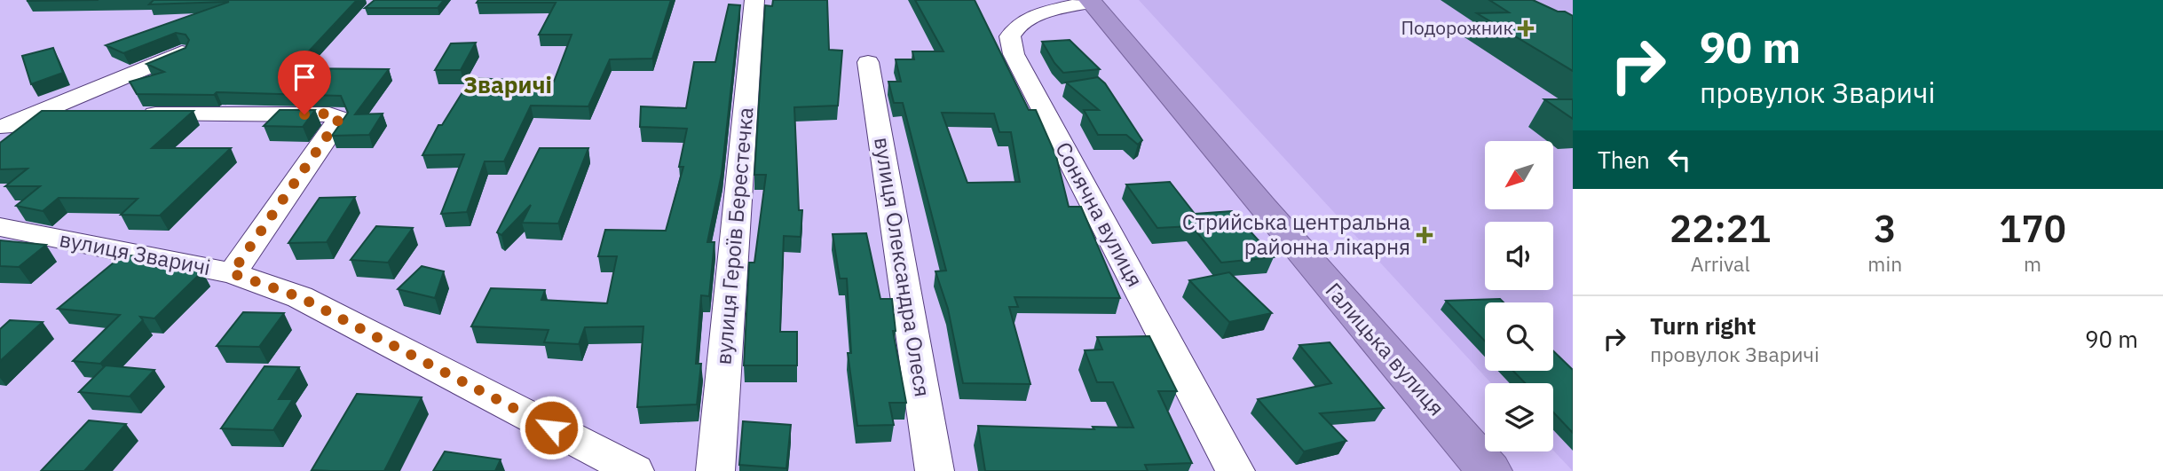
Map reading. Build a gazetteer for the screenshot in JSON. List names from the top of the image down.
{
  "streets": {
    "highway": ["Галицька вулиця"],
    "street": [
      "Сонячна вулиця",
      "вулиця Героїв Берестечка",
      "вулиця Зваричі",
      "вулиця Олександра Олеся"
    ]
  },
  "crossings": [
    ["Сонячна вулиця", "Галицька вулиця"]
  ],
  "districts": ["Зваричі"],
  "places": {
    "health": ["Подорожник", "Стрийська центральна районна лікарня"]
  },
  "north": "bottom left",
  "page": {
    "turn": ["90 m", "провулок Зваричі"],
    "then": "Then",
    "eta": [
      "22:21",
      "Arrival",
      "3",
      "min",
      "170",
      "m"
    ],
    "list": [
      {
        "name": "Turn right",
        "note": "провулок Зваричі",
        "value": "90 m"
      }
    ]
  }
}
